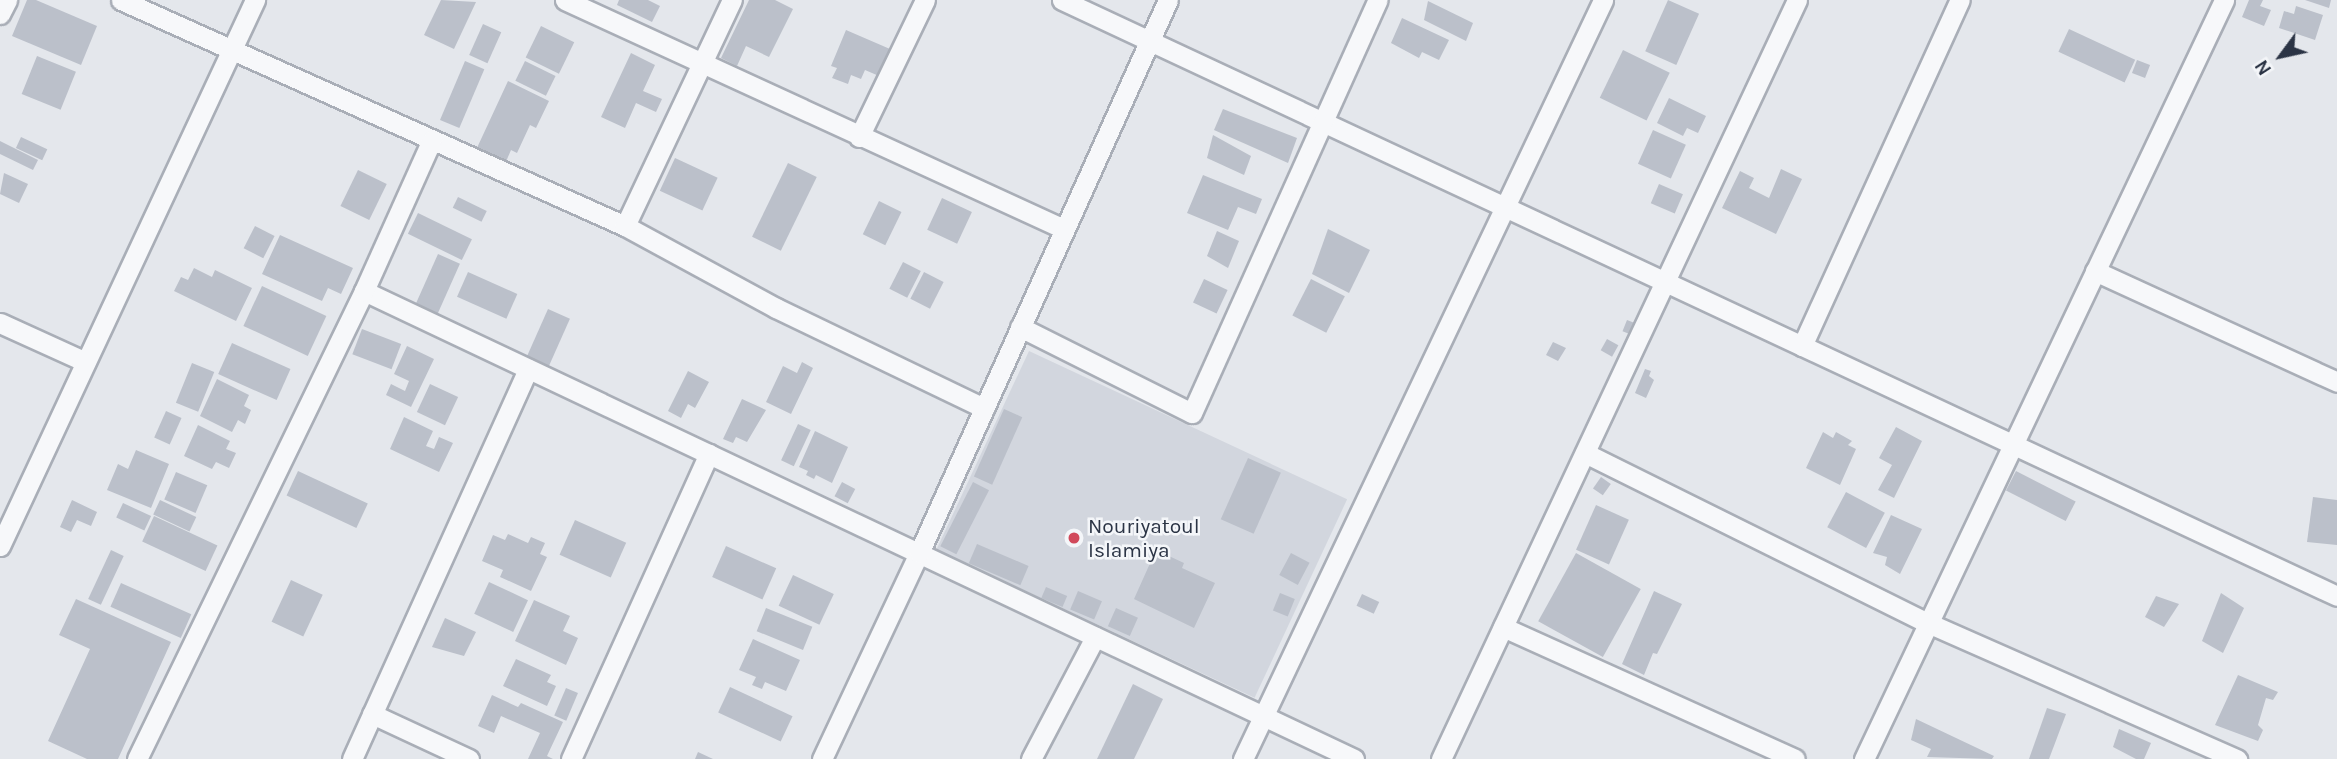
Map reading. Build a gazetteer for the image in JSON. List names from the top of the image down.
{
  "places": ["Nouriyatoul Islamiya"],
  "north": "bottom left"
}
